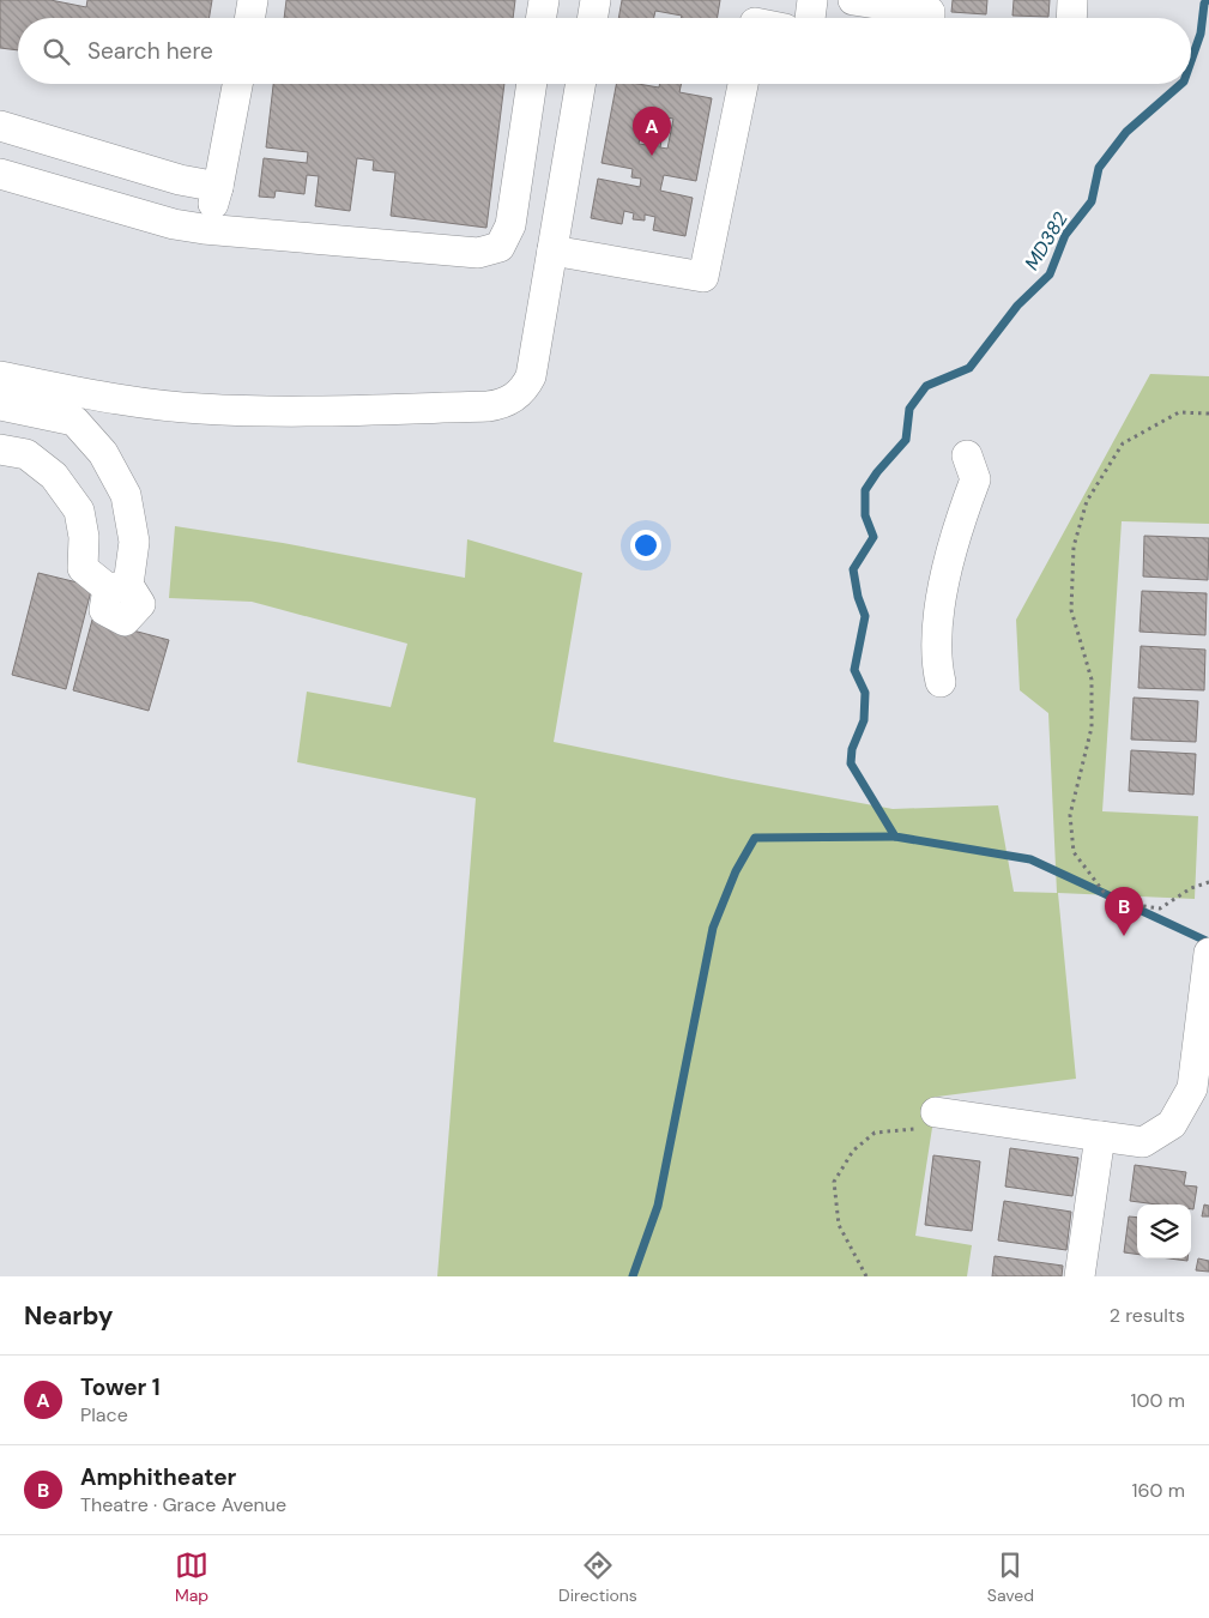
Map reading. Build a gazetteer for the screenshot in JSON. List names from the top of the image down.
{
  "water": ["MD382"],
  "page": {
    "search": "Search here",
    "pins": ["A", "B"],
    "heading": ["Nearby", "2 results"],
    "list": [
      {
        "mark": "A",
        "name": "Tower 1",
        "note": "Place",
        "value": "100 m"
      },
      {
        "mark": "B",
        "name": "Amphitheater",
        "note": "Theatre · Grace Avenue",
        "value": "160 m"
      }
    ],
    "nav": ["Map", "Directions", "Saved"]
  }
}
